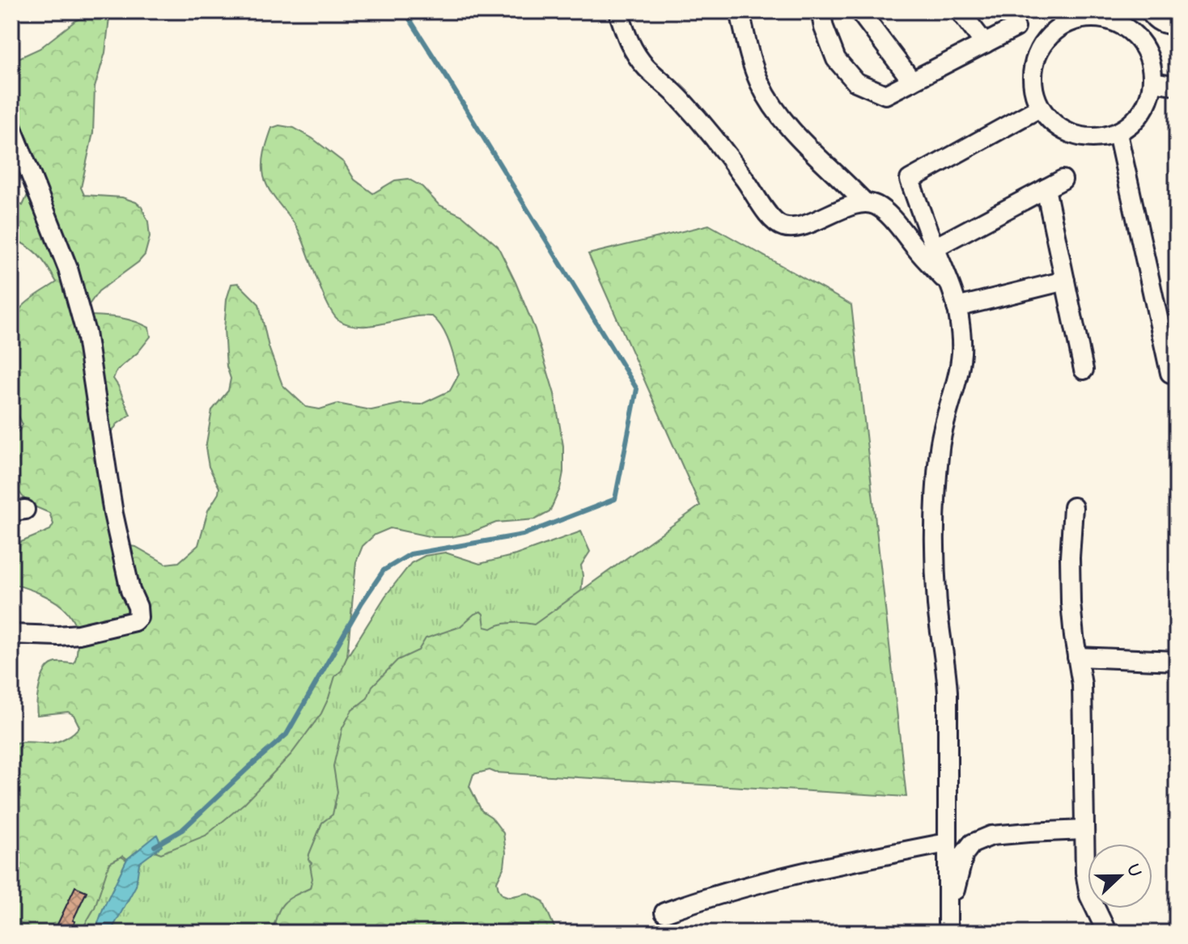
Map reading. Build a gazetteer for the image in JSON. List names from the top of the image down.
{
  "north": "right"
}
